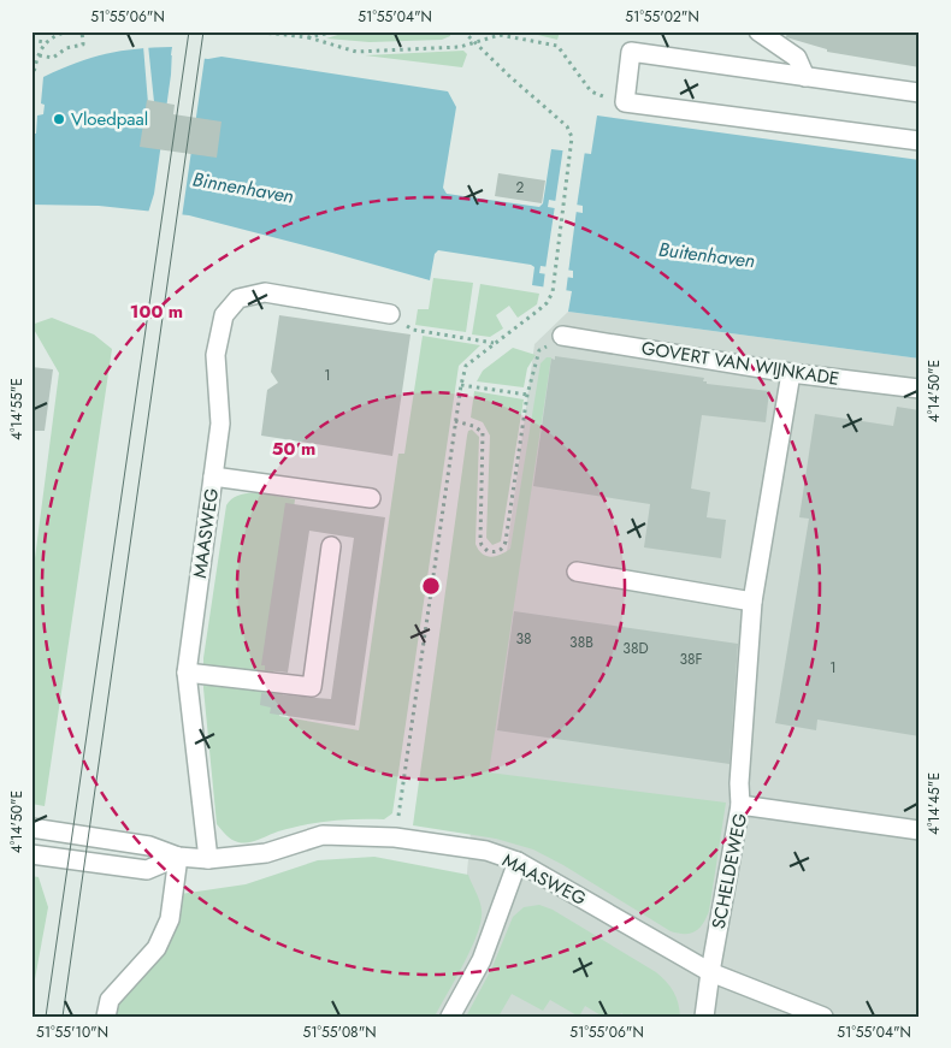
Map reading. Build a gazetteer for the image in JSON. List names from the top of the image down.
{
  "streets": {
    "street": ["GOVERT VAN WIJNKADE", "MAASWEG", "SCHELDEWEG"]
  },
  "crossings": [
    ["MAASWEG", "SCHELDEWEG"]
  ],
  "water": ["Binnenhaven", "Buitenhaven"],
  "places": ["Vloedpaal"],
  "house_numbers": [
    "2",
    "1",
    "38",
    "38B",
    "38D",
    "38F",
    "1"
  ],
  "coordinates": [
    "51°55'06\"N",
    "51°55'04\"N",
    "51°55'02\"N",
    "4°14'50\"E",
    "4°14'55\"E",
    "4°14'45\"E",
    "51°55'10\"N",
    "51°55'08\"N"
  ],
  "rings": ["100 m", "50 m"]
}
